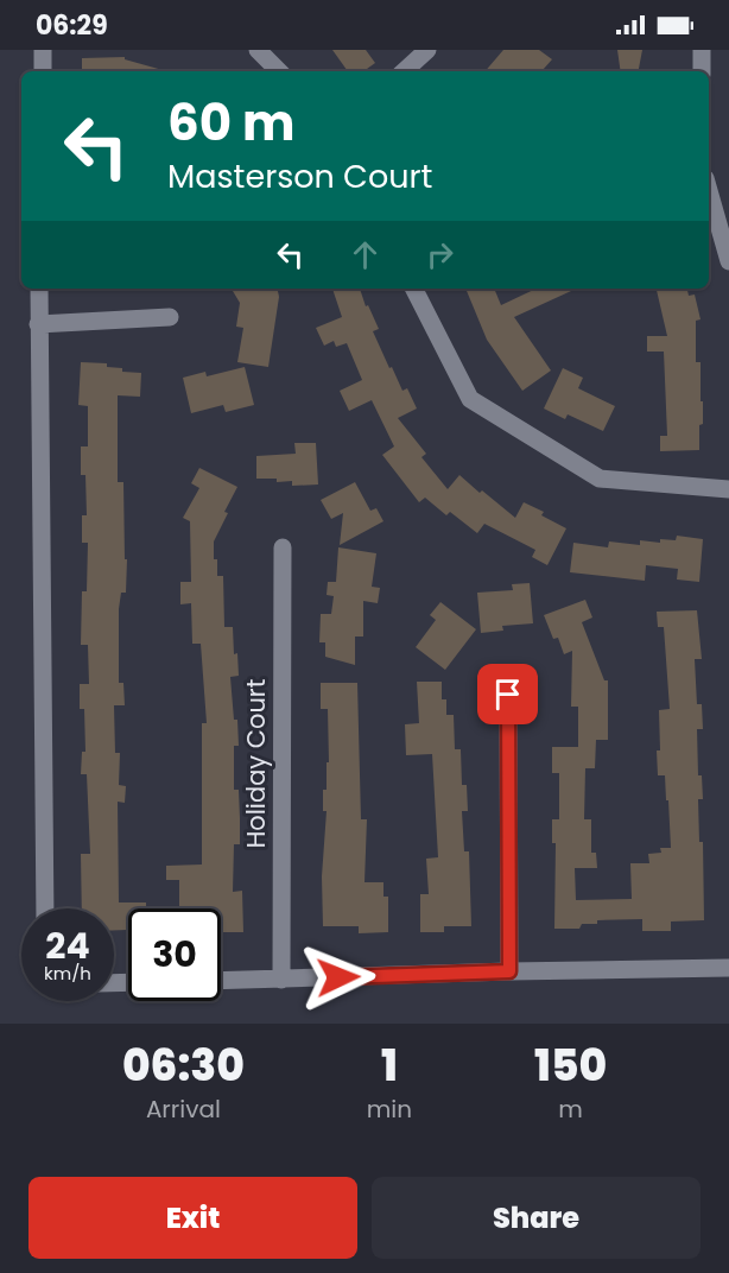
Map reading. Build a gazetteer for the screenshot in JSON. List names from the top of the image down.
{
  "streets": {
    "street": ["Holiday Court"]
  },
  "page": {
    "status": "06:29",
    "turn": ["60 m", "Masterson Court"],
    "speed": "24 km/h",
    "limit": "30",
    "eta": [
      "06:30",
      "Arrival",
      "1",
      "min",
      "150",
      "m"
    ],
    "buttons": ["Exit", "Share"]
  }
}
